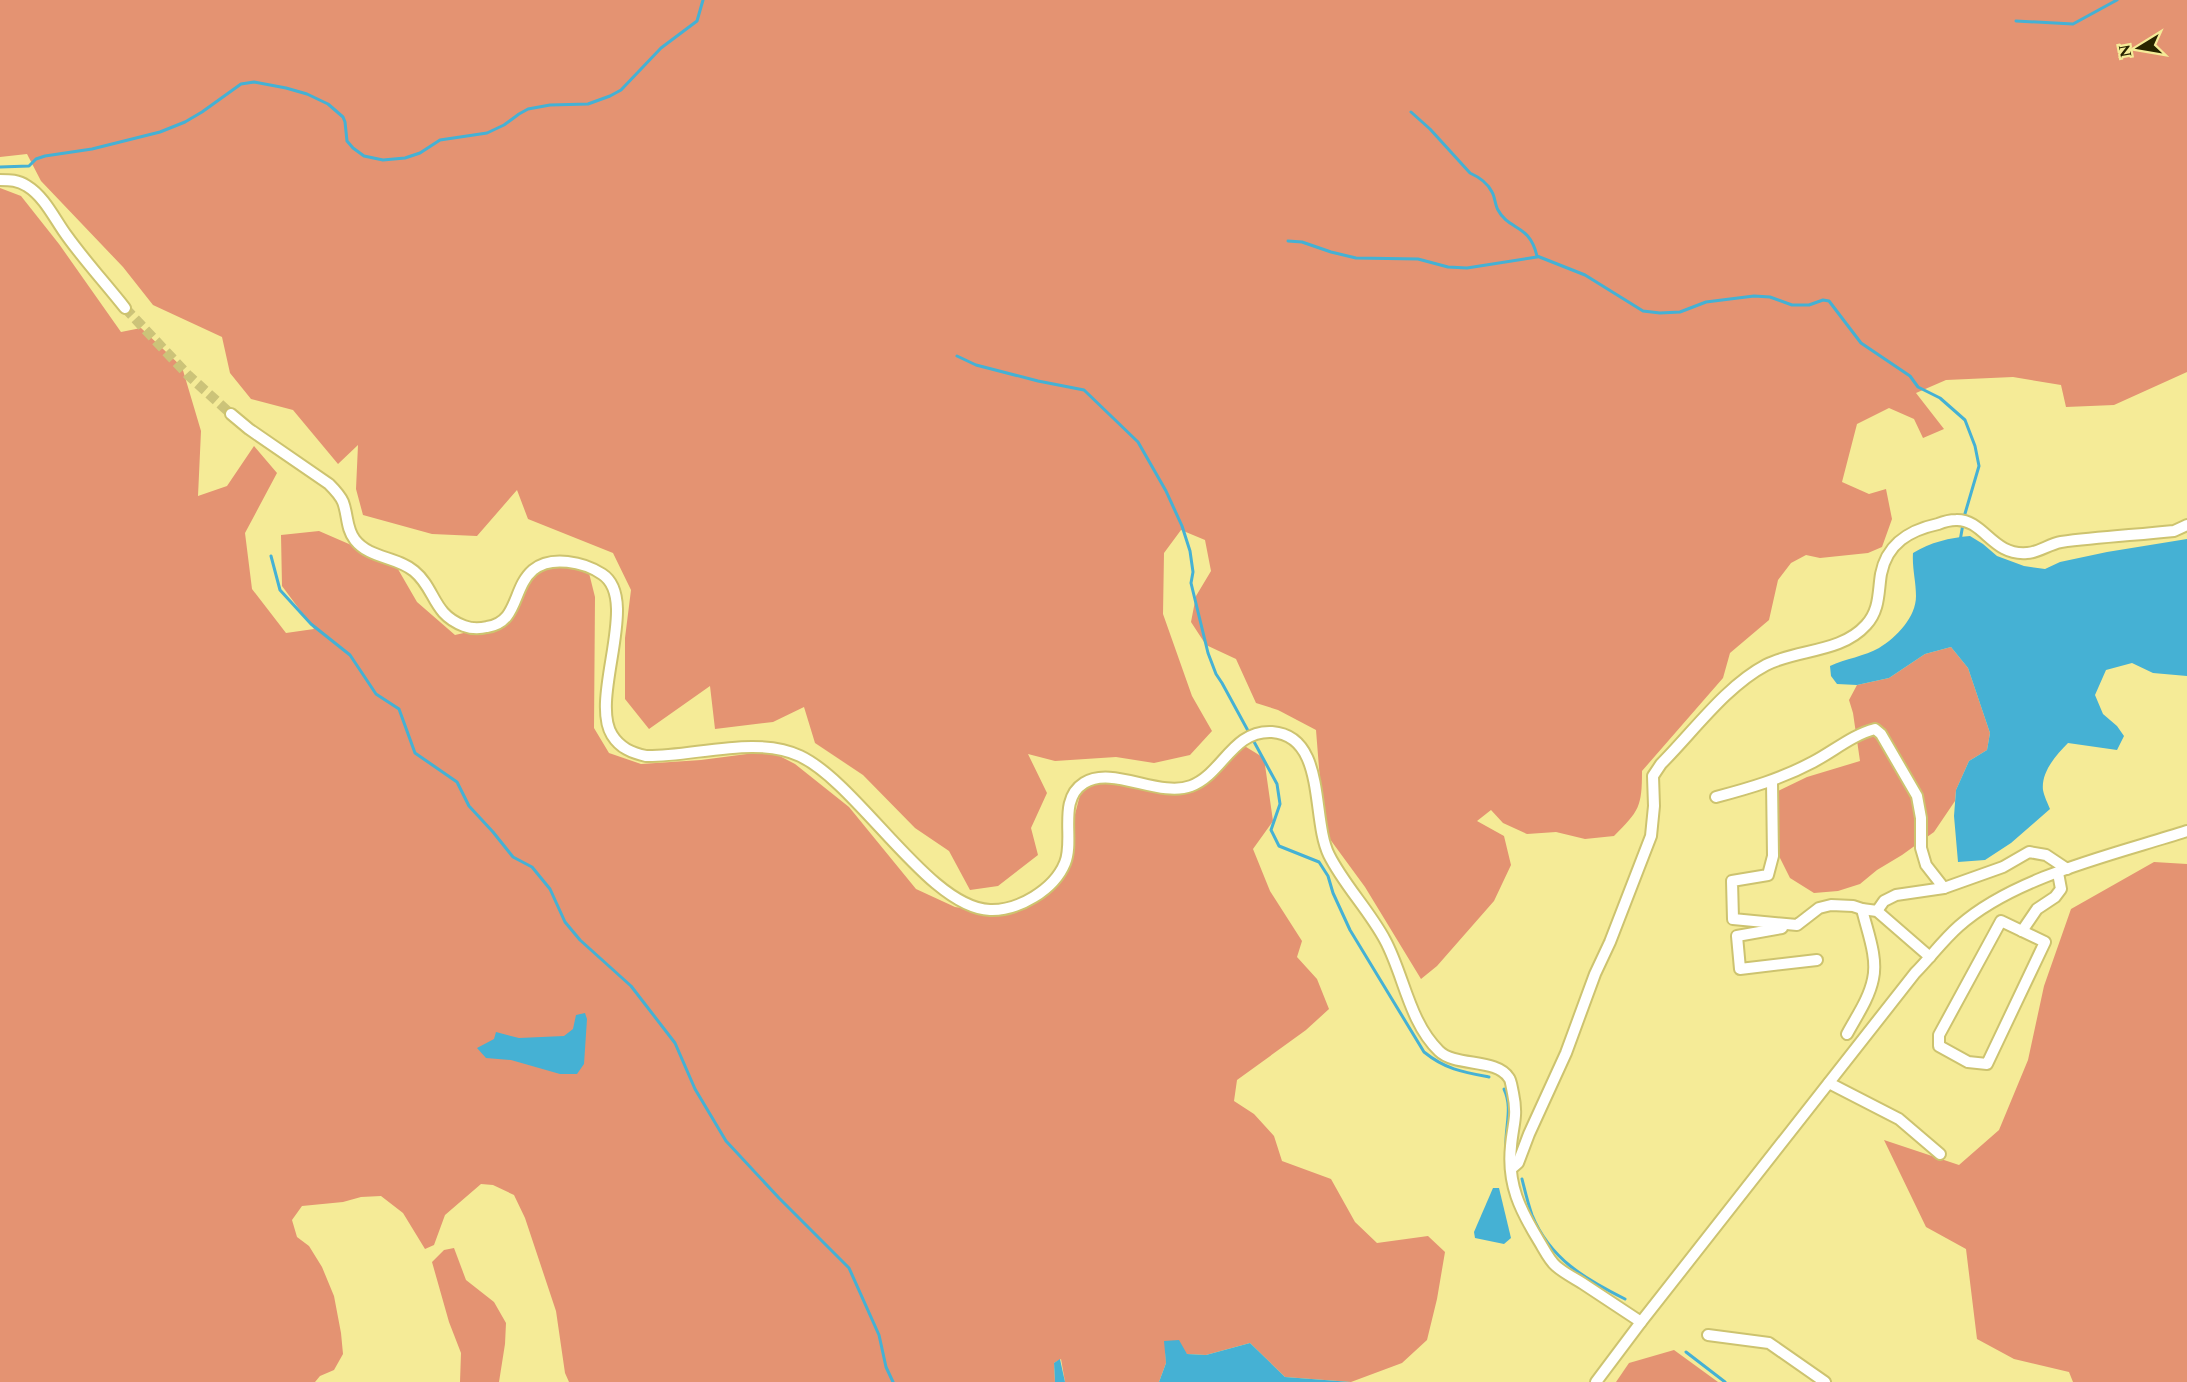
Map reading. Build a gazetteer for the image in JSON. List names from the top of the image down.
{
  "north": "left"
}
